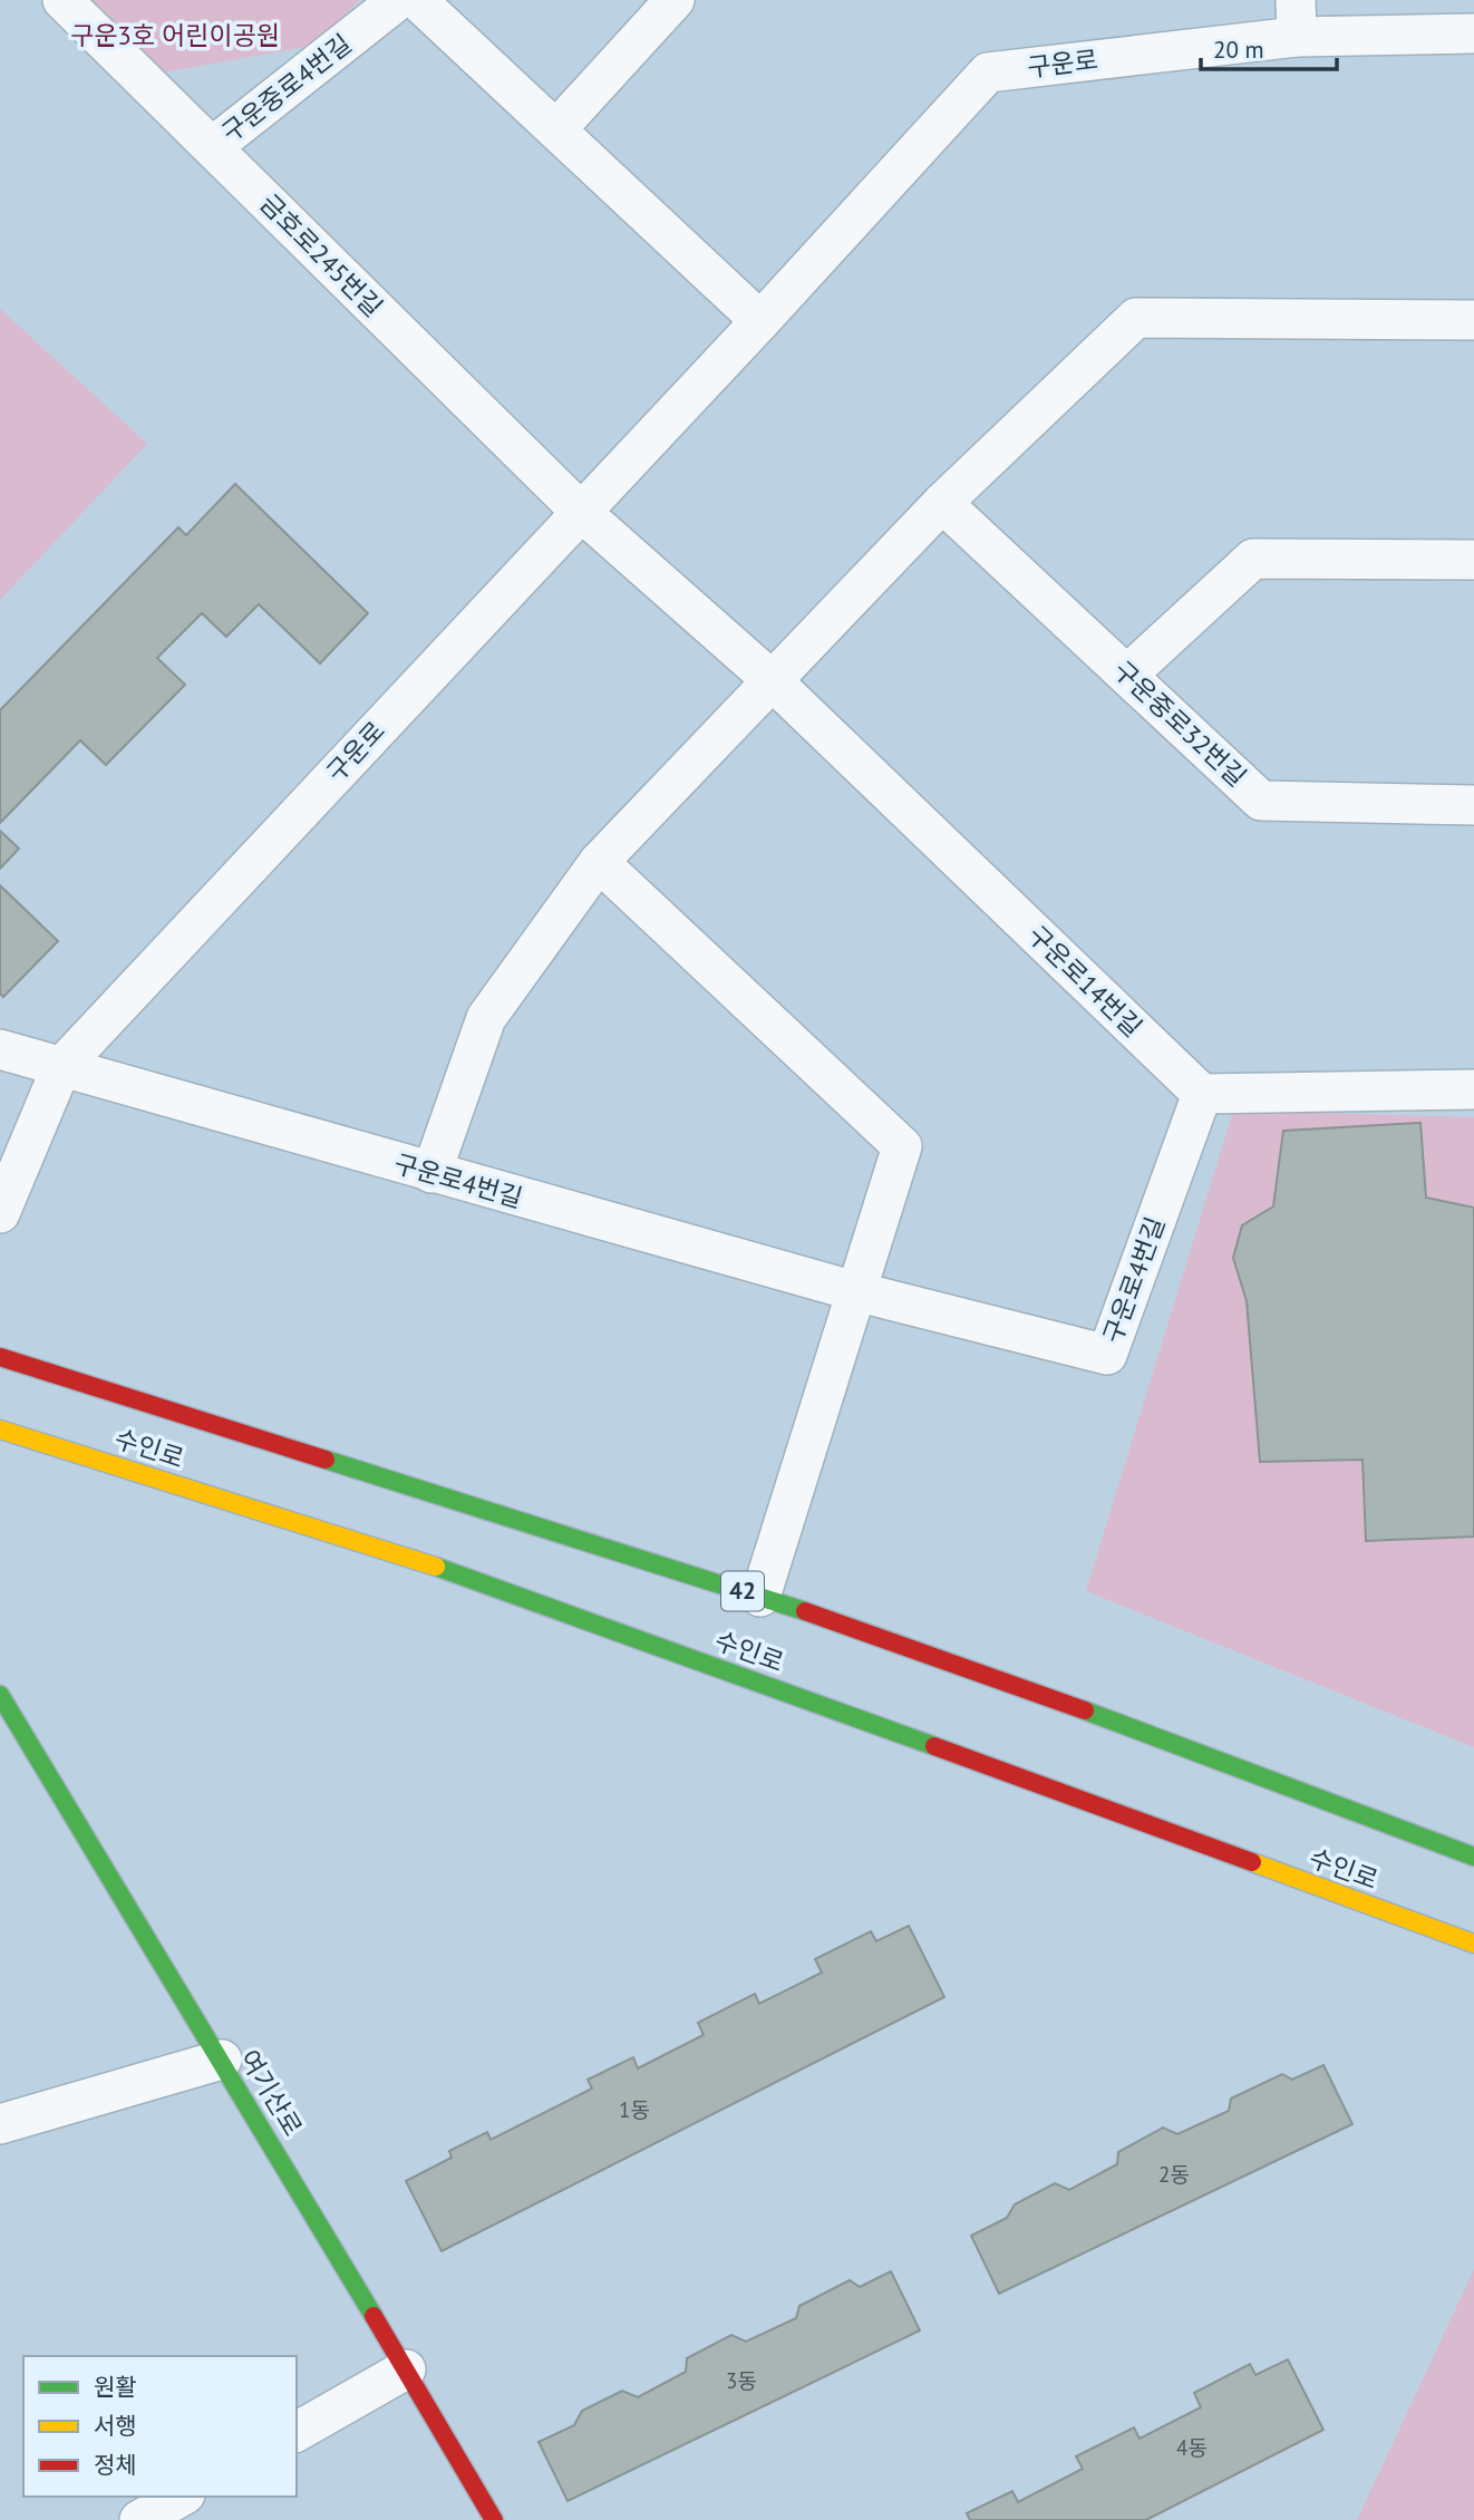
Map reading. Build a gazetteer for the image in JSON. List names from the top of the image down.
{
  "streets": {
    "main road": ["수인로", "42", "여기산로"],
    "street": [
      "구운로",
      "구운중로4번길",
      "금호로245번길",
      "구운중로32번길",
      "구운로14번길",
      "구운로4번길"
    ]
  },
  "crossings": [
    ["구운로", "금호로245번길"],
    ["구운로", "구운로14번길"],
    ["구운로", "구운로4번길"],
    ["구운중로4번길", "금호로245번길"],
    ["금호로245번길", "구운로14번길"],
    ["구운로14번길", "구운로4번길"]
  ],
  "parks": ["구운3호 어린이공원"],
  "house_numbers": [
    "1동",
    "2동",
    "3동",
    "4동"
  ],
  "legend": ["원활", "서행", "정체"],
  "scale_bar": "20 m"
}
